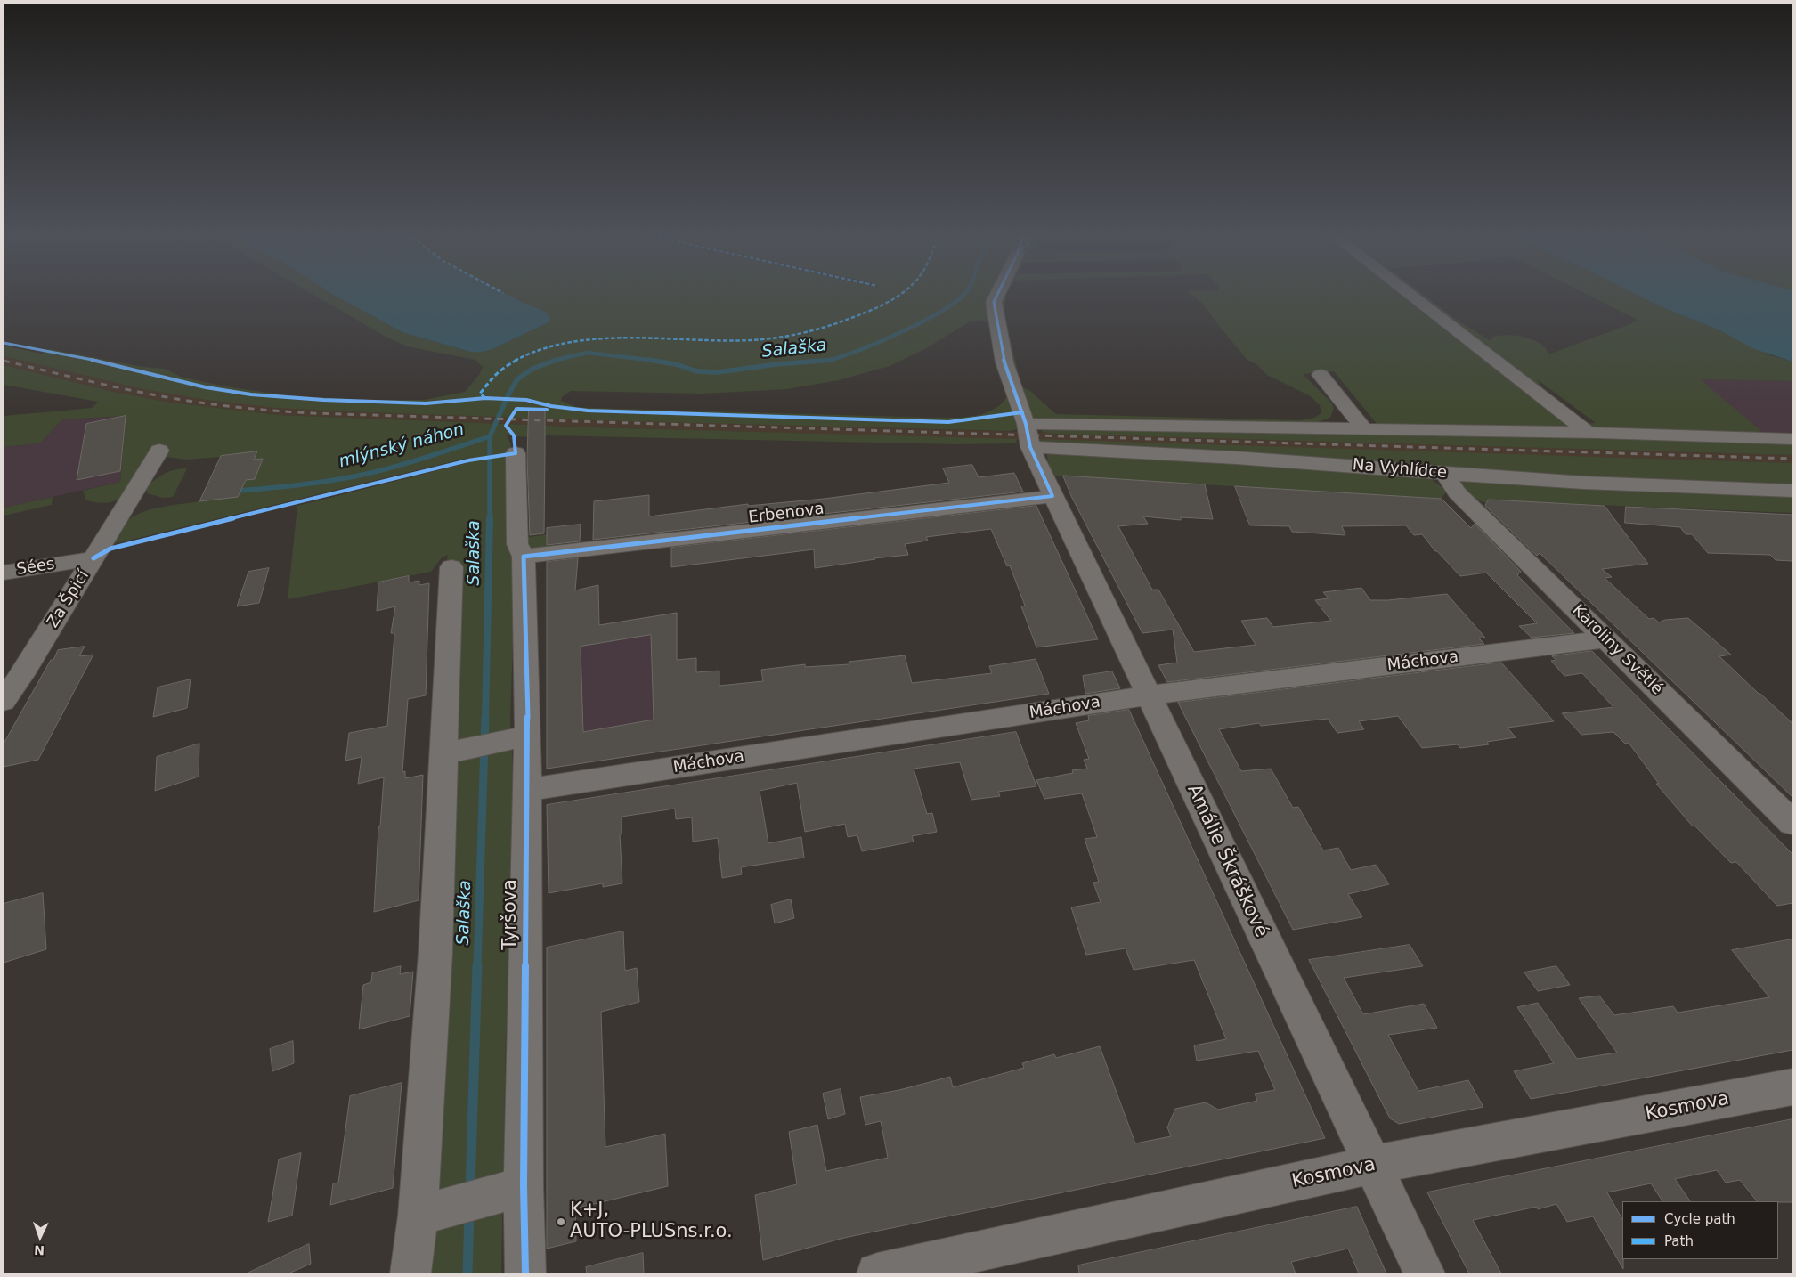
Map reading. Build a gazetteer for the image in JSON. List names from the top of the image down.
{
  "streets": {
    "street": [
      "Na Vyhlídce",
      "Erbenova",
      "Sées",
      "Za Špicí",
      "Karoliny Světlé",
      "Máchova",
      "Amálie Škráškové",
      "Tyršova",
      "Kosmova"
    ]
  },
  "crossings": [
    ["Na Vyhlídce", "Karoliny Světlé"],
    ["Na Vyhlídce", "Amálie Škráškové"],
    ["Erbenova", "Amálie Škráškové"],
    ["Erbenova", "Tyršova"],
    ["Sées", "Za Špicí"],
    ["Karoliny Světlé", "Máchova"],
    ["Máchova", "Amálie Škráškové"],
    ["Máchova", "Tyršova"],
    ["Amálie Škráškové", "Kosmova"]
  ],
  "water": ["Salaška", "mlýnský náhon"],
  "places": ["K+J, AUTO-PLUSns.r.o."],
  "legend": ["Cycle path", "Path"],
  "north": "bottom"
}
